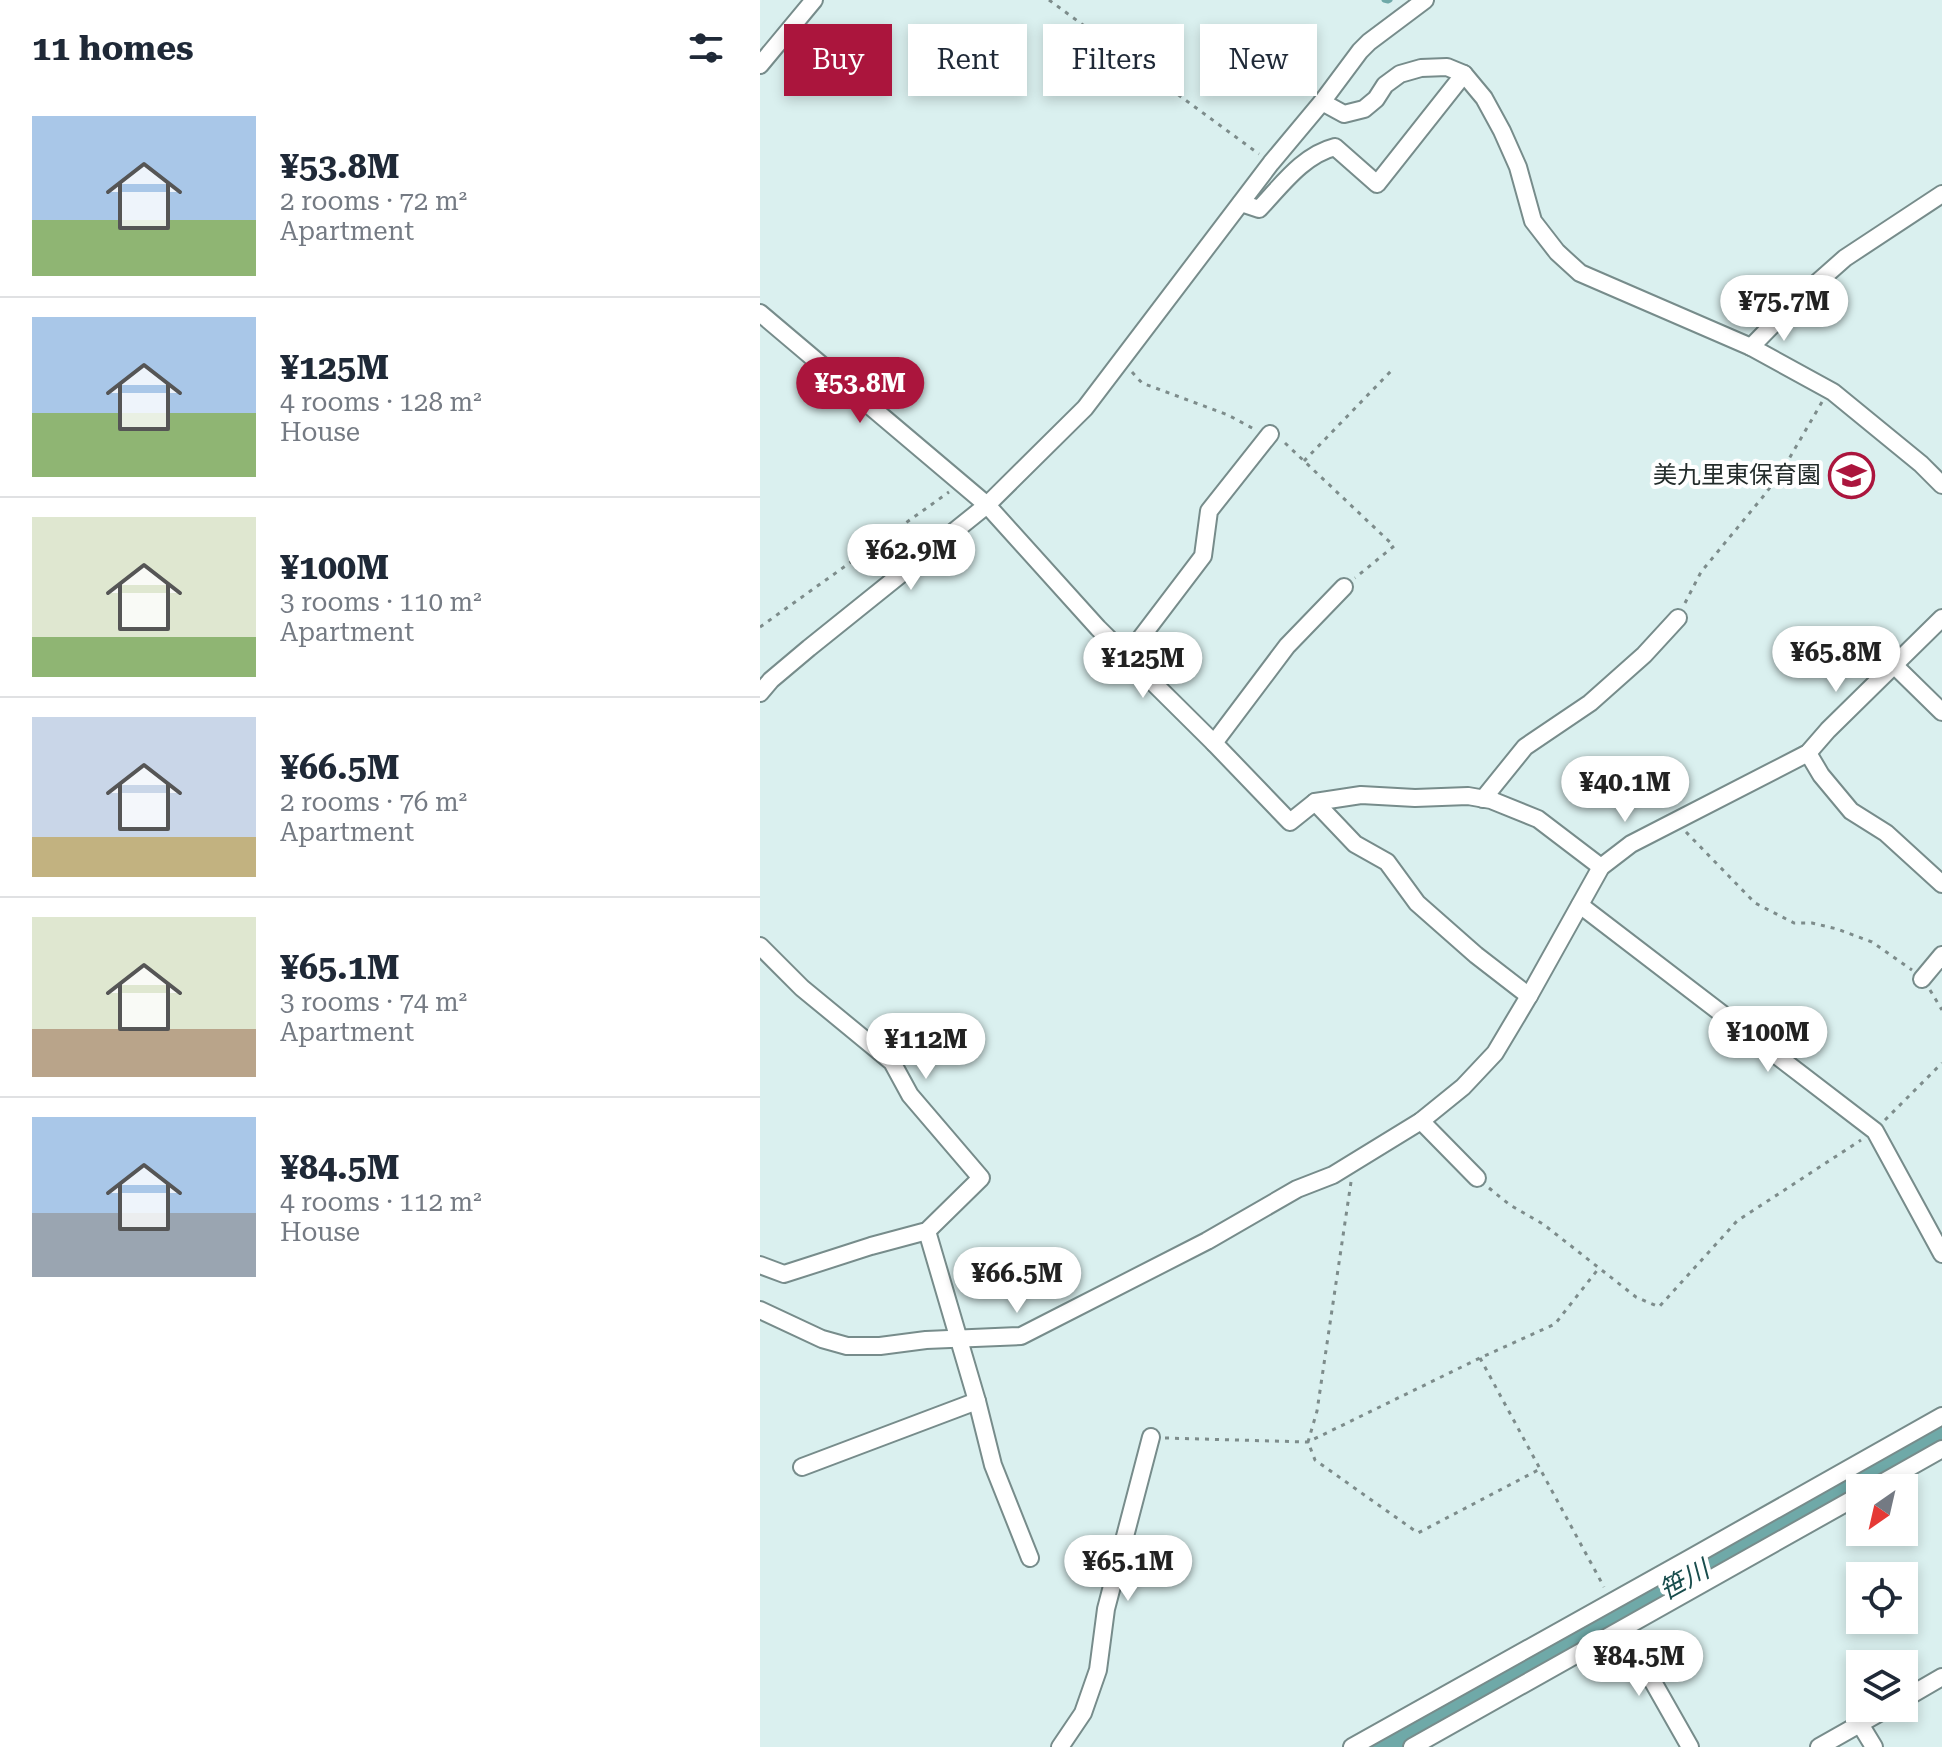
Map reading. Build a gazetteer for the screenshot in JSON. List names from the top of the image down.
{
  "water": ["笹川"],
  "places": {
    "school or university": ["美九里東保育園"]
  },
  "north": "bottom left",
  "page": {
    "heading": "11 homes",
    "chip": [
      "Buy",
      "Rent",
      "Filters",
      "New"
    ],
    "list": [
      {
        "name": "¥53.8M",
        "note": "2 rooms · 72 m² · Apartment"
      },
      {
        "name": "¥125M",
        "note": "4 rooms · 128 m² · House"
      },
      {
        "name": "¥100M",
        "note": "3 rooms · 110 m² · Apartment"
      },
      {
        "name": "¥66.5M",
        "note": "2 rooms · 76 m² · Apartment"
      },
      {
        "name": "¥65.1M",
        "note": "3 rooms · 74 m² · Apartment"
      },
      {
        "name": "¥84.5M",
        "note": "4 rooms · 112 m² · House"
      }
    ],
    "price": [
      "¥75.7M",
      "¥53.8M",
      "¥62.9M",
      "¥65.8M",
      "¥125M",
      "¥40.1M",
      "¥100M",
      "¥112M",
      "¥66.5M",
      "¥65.1M",
      "¥84.5M"
    ]
  }
}
